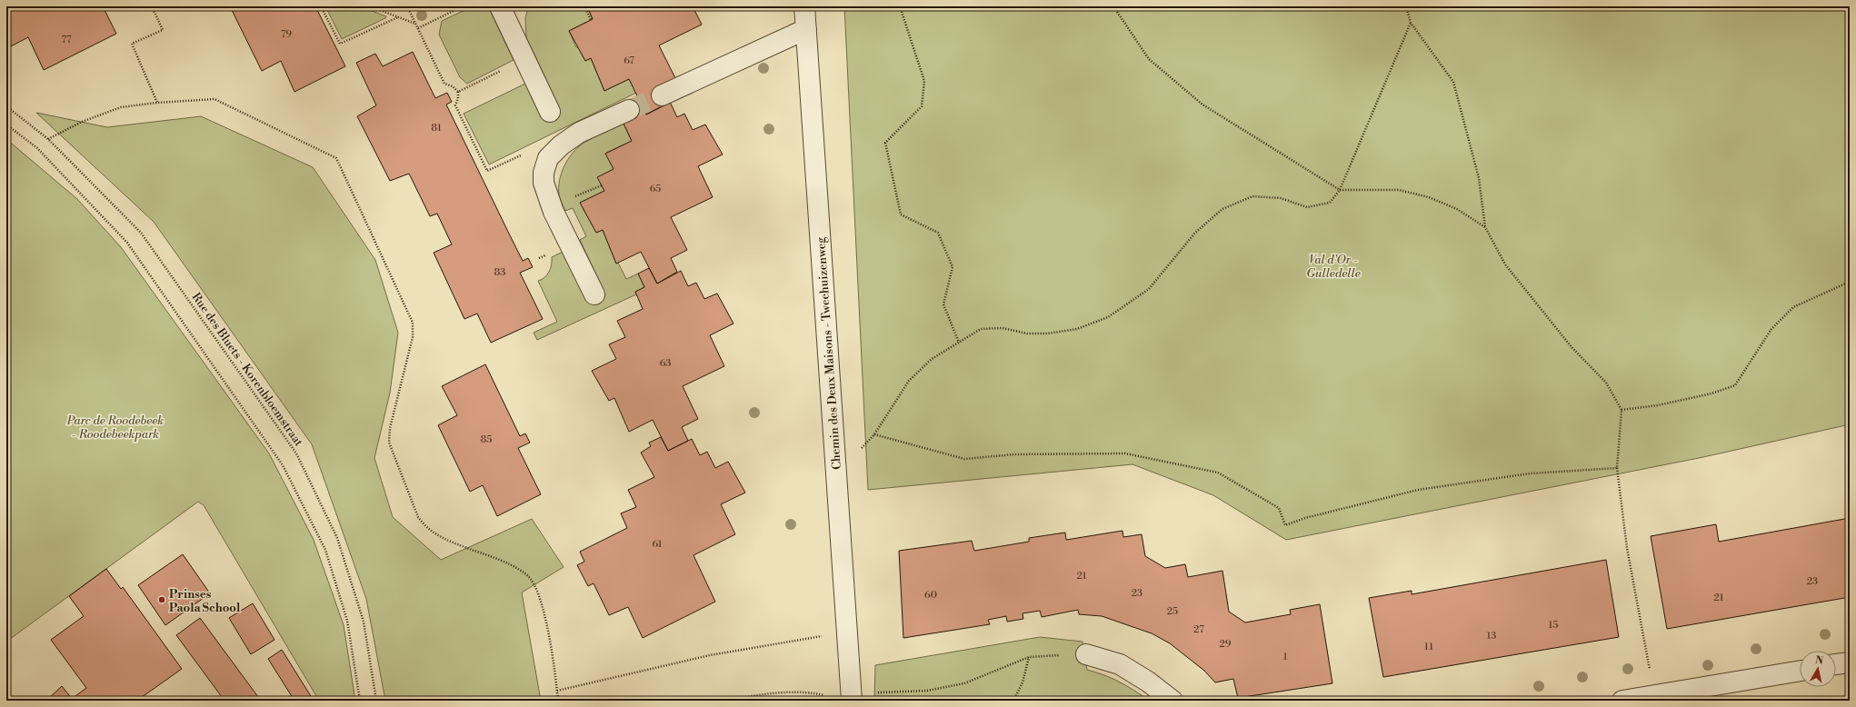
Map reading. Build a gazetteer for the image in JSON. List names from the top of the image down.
{
  "streets": {
    "street": ["Chemin des Deux Maisons - Tweehuizenweg"],
    "path": ["Rue des Bluets - Korenbloemstraat"]
  },
  "parks": ["Val d'Or - Gulledelle", "Parc de Roodebeek - Roodebeekpark"],
  "places": ["Prinses Paola School"],
  "house_numbers": [
    "79",
    "77",
    "67",
    "81",
    "65",
    "83",
    "63",
    "85",
    "61",
    "21",
    "23",
    "23",
    "60",
    "21",
    "25",
    "15",
    "27",
    "13",
    "29",
    "11",
    "1"
  ],
  "north": "top"
}
